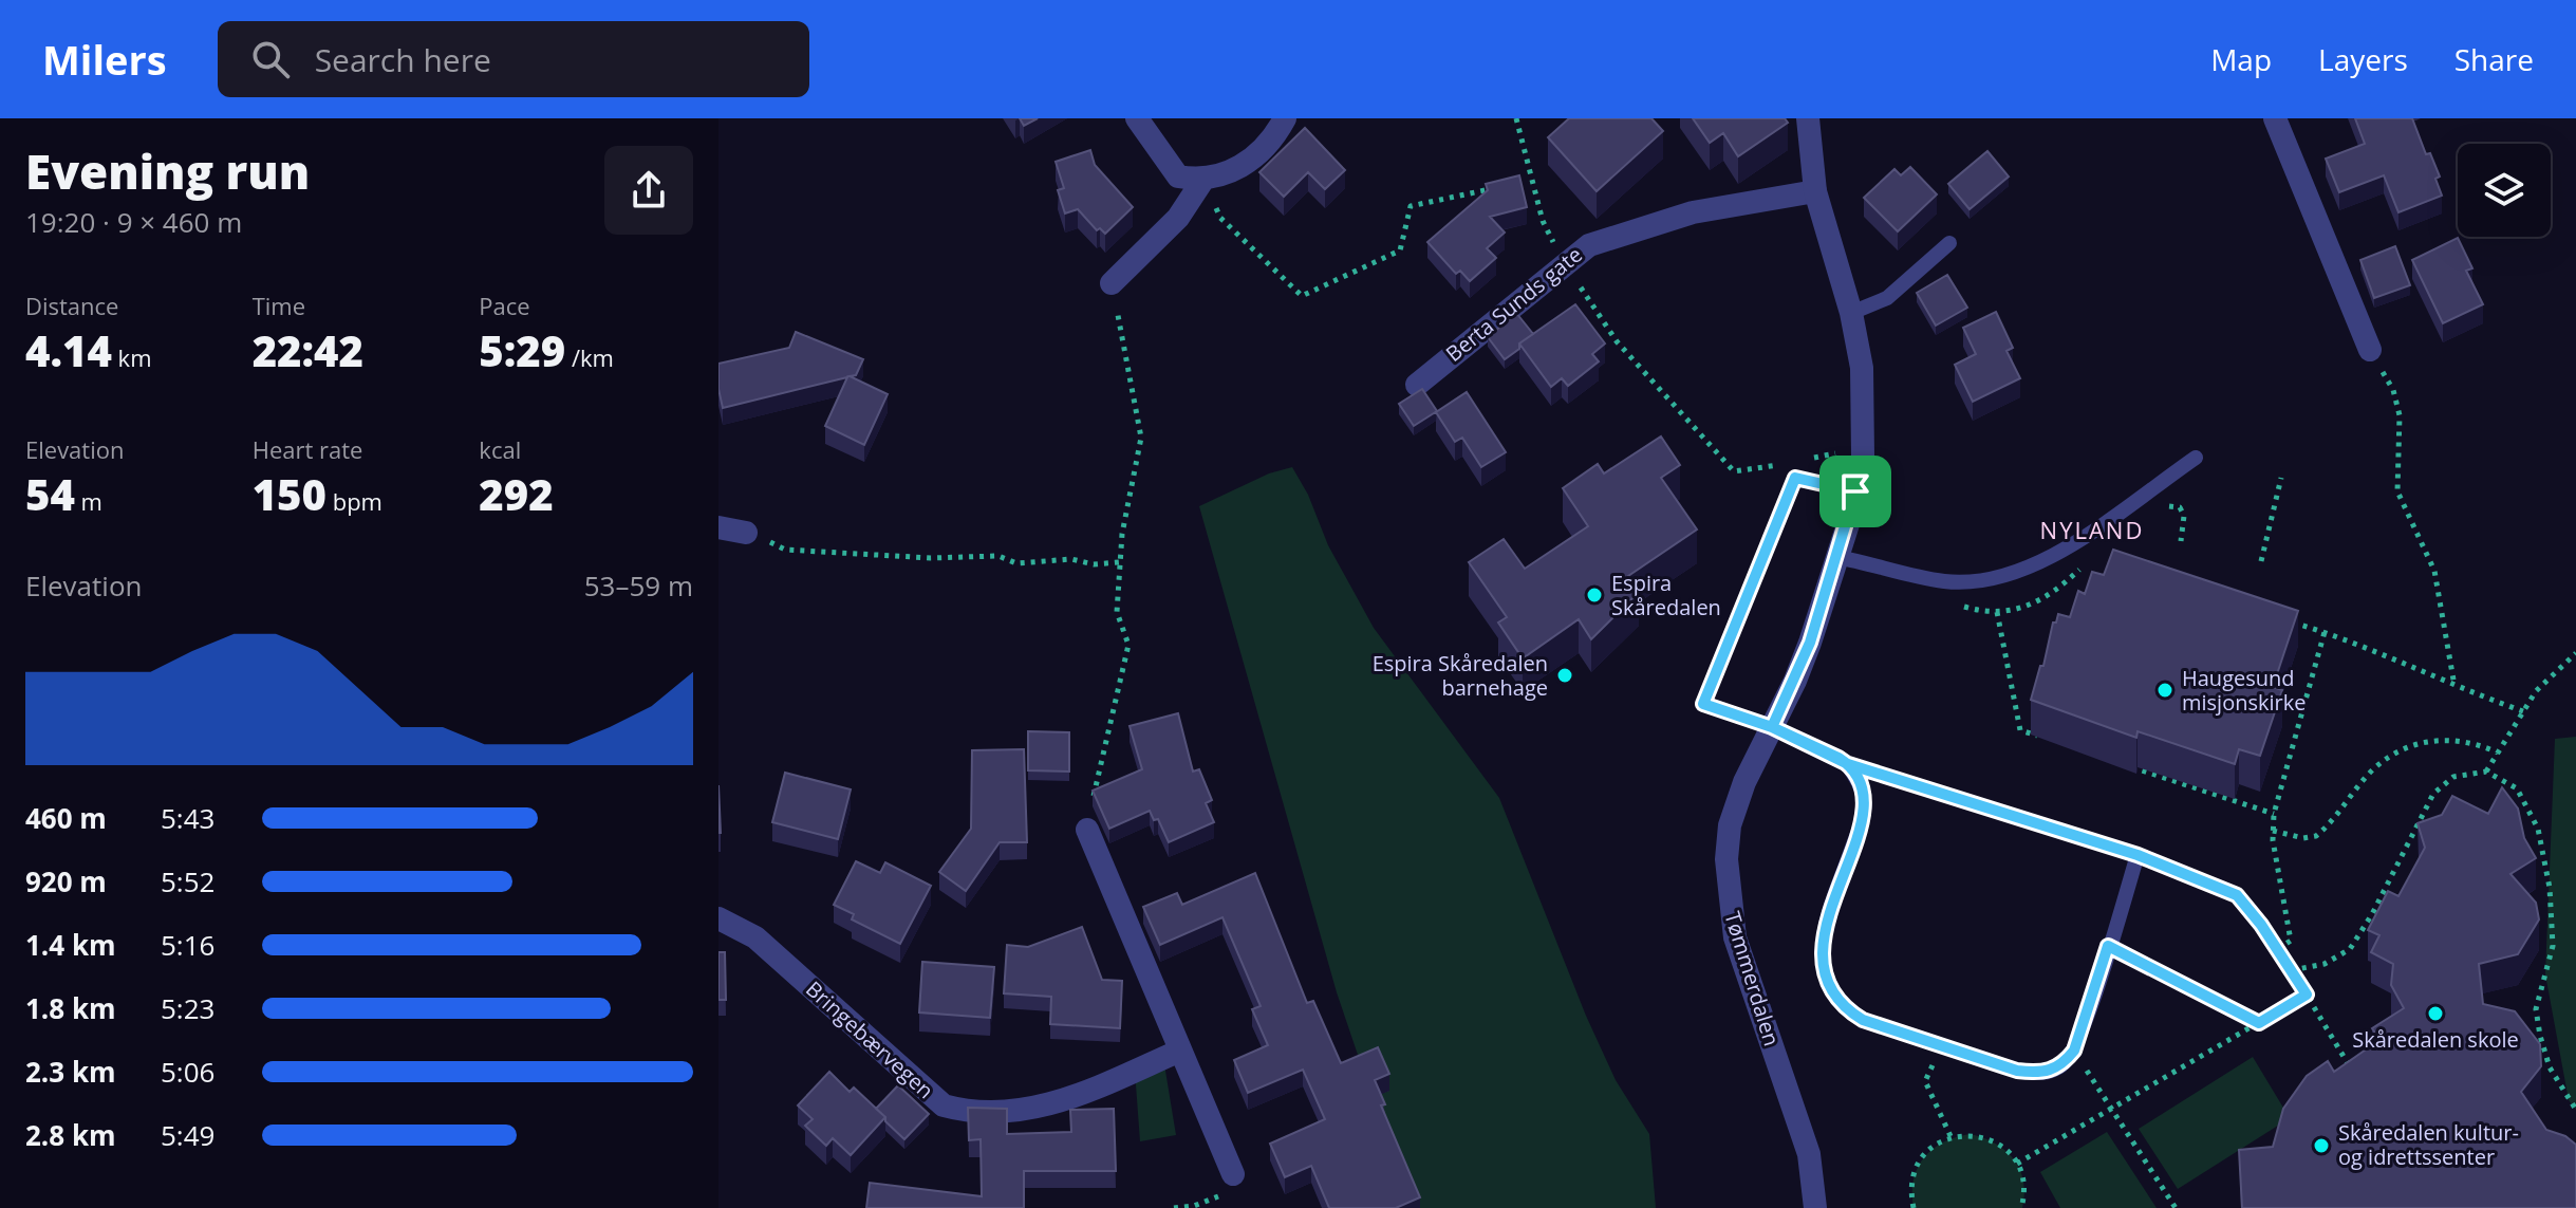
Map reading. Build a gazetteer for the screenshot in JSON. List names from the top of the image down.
{
  "streets": {
    "street": ["Berta Sunds gate", "Tømmerdalen", "Bringebærvegen"]
  },
  "crossings": [
    ["Berta Sunds gate", "Tømmerdalen"]
  ],
  "districts": ["NYLAND"],
  "places": [
    "Espira Skåredalen",
    "Espira Skåredalen barnehage",
    "Haugesund misjonskirke",
    "Skåredalen skole",
    "Skåredalen kultur- og idrettssenter"
  ],
  "page": {
    "header": "Milers",
    "search": "Search here",
    "nav": ["Map", "Layers", "Share"],
    "heading": ["Evening run", "19:20 · 9 × 460 m"],
    "stats": [
      ["Distance", "4.14 km"],
      ["Time", "22:42"],
      ["Pace", "5:29 /km"],
      ["Elevation", "54 m"],
      ["Heart rate", "150 bpm"],
      ["kcal", "292"]
    ],
    "chart": ["Elevation", "53–59 m"],
    "list": [
      {
        "name": "460 m",
        "note": "5:43"
      },
      {
        "name": "920 m",
        "note": "5:52"
      },
      {
        "name": "1.4 km",
        "note": "5:16"
      },
      {
        "name": "1.8 km",
        "note": "5:23"
      },
      {
        "name": "2.3 km",
        "note": "5:06"
      },
      {
        "name": "2.8 km",
        "note": "5:49"
      }
    ]
  }
}
